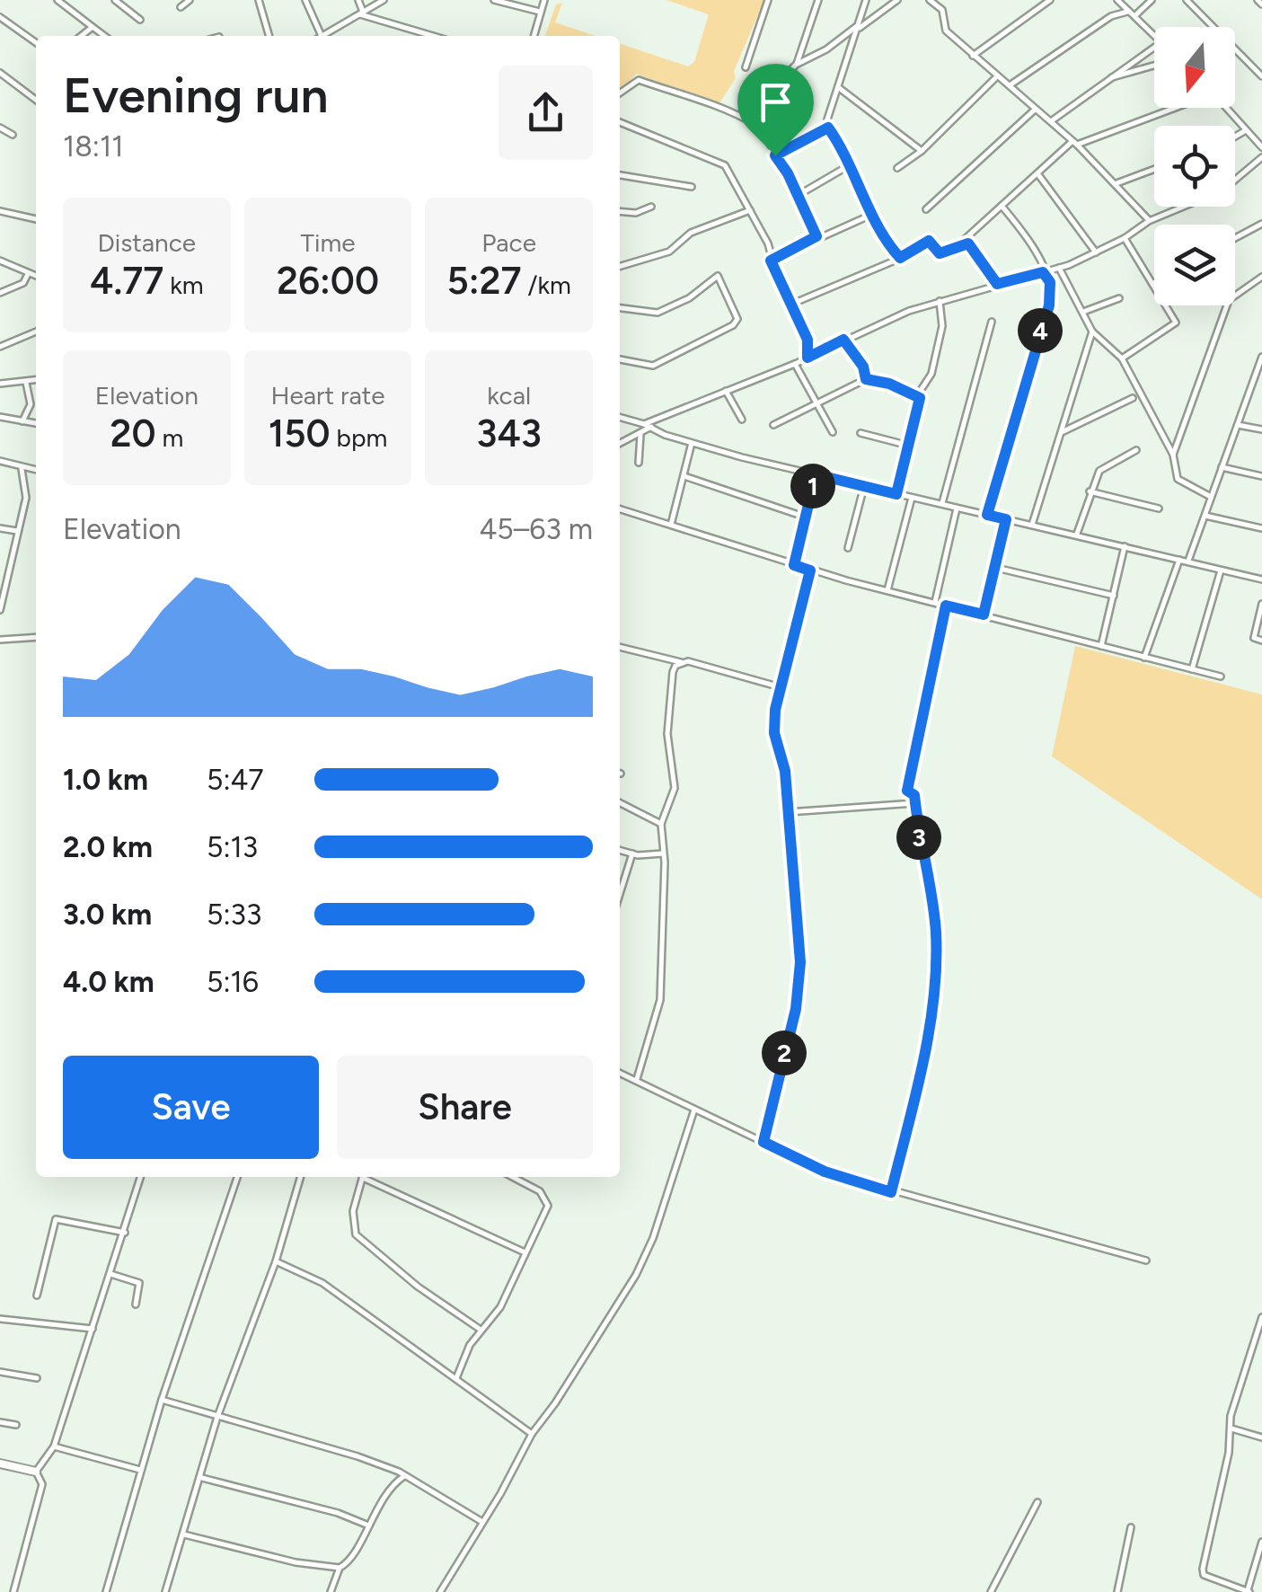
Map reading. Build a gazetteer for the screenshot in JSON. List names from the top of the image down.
{
  "north": "bottom",
  "page": {
    "heading": ["Evening run", "18:11"],
    "stats": [
      ["Distance", "4.77 km"],
      ["Time", "26:00"],
      ["Pace", "5:27 /km"],
      ["Elevation", "20 m"],
      ["Heart rate", "150 bpm"],
      ["kcal", "343"]
    ],
    "pins": [
      "4",
      "1",
      "3",
      "2"
    ],
    "chart": ["Elevation", "45–63 m"],
    "list": [
      {
        "name": "1.0 km",
        "note": "5:47"
      },
      {
        "name": "2.0 km",
        "note": "5:13"
      },
      {
        "name": "3.0 km",
        "note": "5:33"
      },
      {
        "name": "4.0 km",
        "note": "5:16"
      }
    ],
    "buttons": ["Save", "Share"]
  }
}
